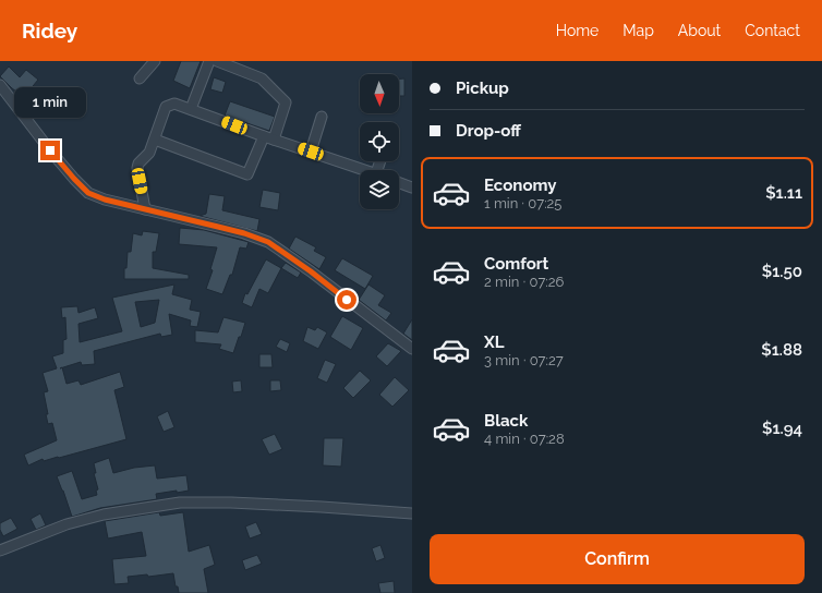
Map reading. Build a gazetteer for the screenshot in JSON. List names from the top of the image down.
{
  "north": "bottom",
  "page": {
    "header": "Ridey",
    "nav": [
      "Home",
      "Map",
      "About",
      "Contact"
    ],
    "banner": ["Pickup", "Drop-off"],
    "bubble": "1 min",
    "list": [
      {
        "name": "Economy",
        "note": "1 min · 07:25",
        "value": "$1.11"
      },
      {
        "name": "Comfort",
        "note": "2 min · 07:26",
        "value": "$1.50"
      },
      {
        "name": "XL",
        "note": "3 min · 07:27",
        "value": "$1.88"
      },
      {
        "name": "Black",
        "note": "4 min · 07:28",
        "value": "$1.94"
      }
    ],
    "buttons": "Confirm"
  }
}
